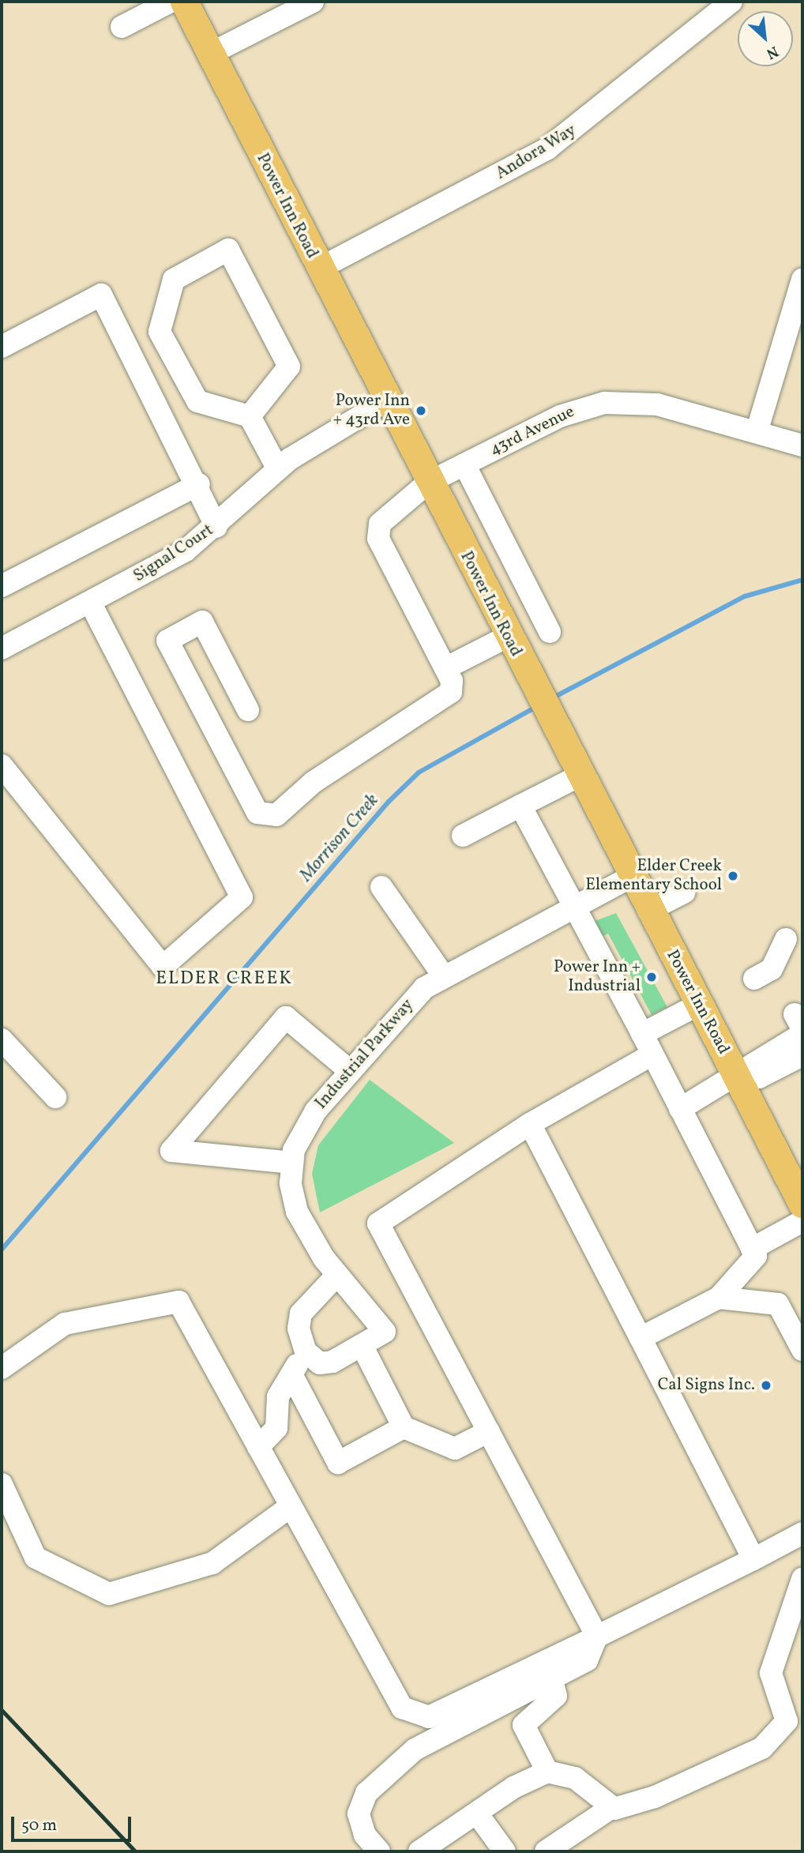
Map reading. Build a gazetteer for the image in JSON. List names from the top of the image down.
{
  "streets": {
    "main road": ["Power Inn Road"],
    "street": [
      "Andora Way",
      "43rd Avenue",
      "Signal Court",
      "Industrial Parkway"
    ]
  },
  "crossings": [
    ["Andora Way", "Power Inn Road"],
    ["Power Inn Road", "43rd Avenue"],
    ["Power Inn Road", "Signal Court"],
    ["Power Inn Road", "Industrial Parkway"]
  ],
  "districts": ["ELDER CREEK"],
  "water": ["Morrison Creek"],
  "places": [
    "Power Inn + 43rd Ave",
    "Elder Creek Elementary School",
    "Power Inn + Industrial",
    "Cal Signs Inc."
  ],
  "scale_bar": "50 m",
  "north": "bottom right"
}
